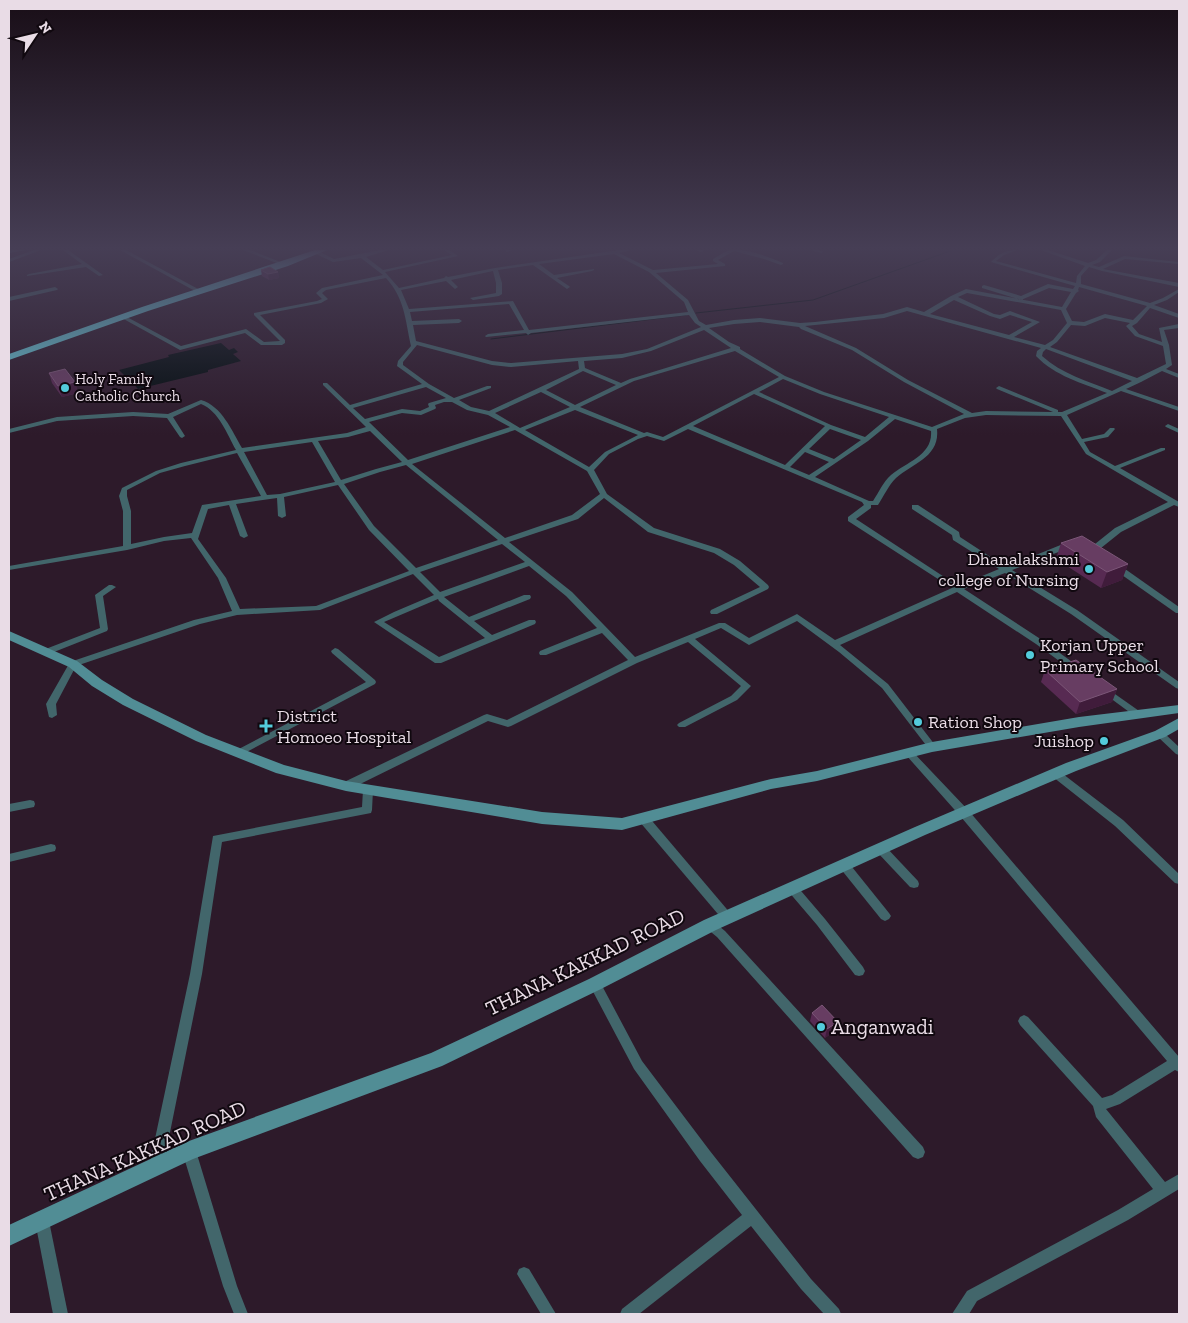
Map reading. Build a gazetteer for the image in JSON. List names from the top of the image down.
{
  "streets": {
    "main road": ["THANA KAKKAD ROAD"]
  },
  "places": {
    "other": [
      "Holy Family Catholic Church",
      "Dhanalakshmi college of Nursing",
      "Korjan Upper Primary School",
      "Ration Shop",
      "Juishop",
      "Anganwadi"
    ],
    "health": ["District Homoeo Hospital"]
  },
  "north": "top right"
}
